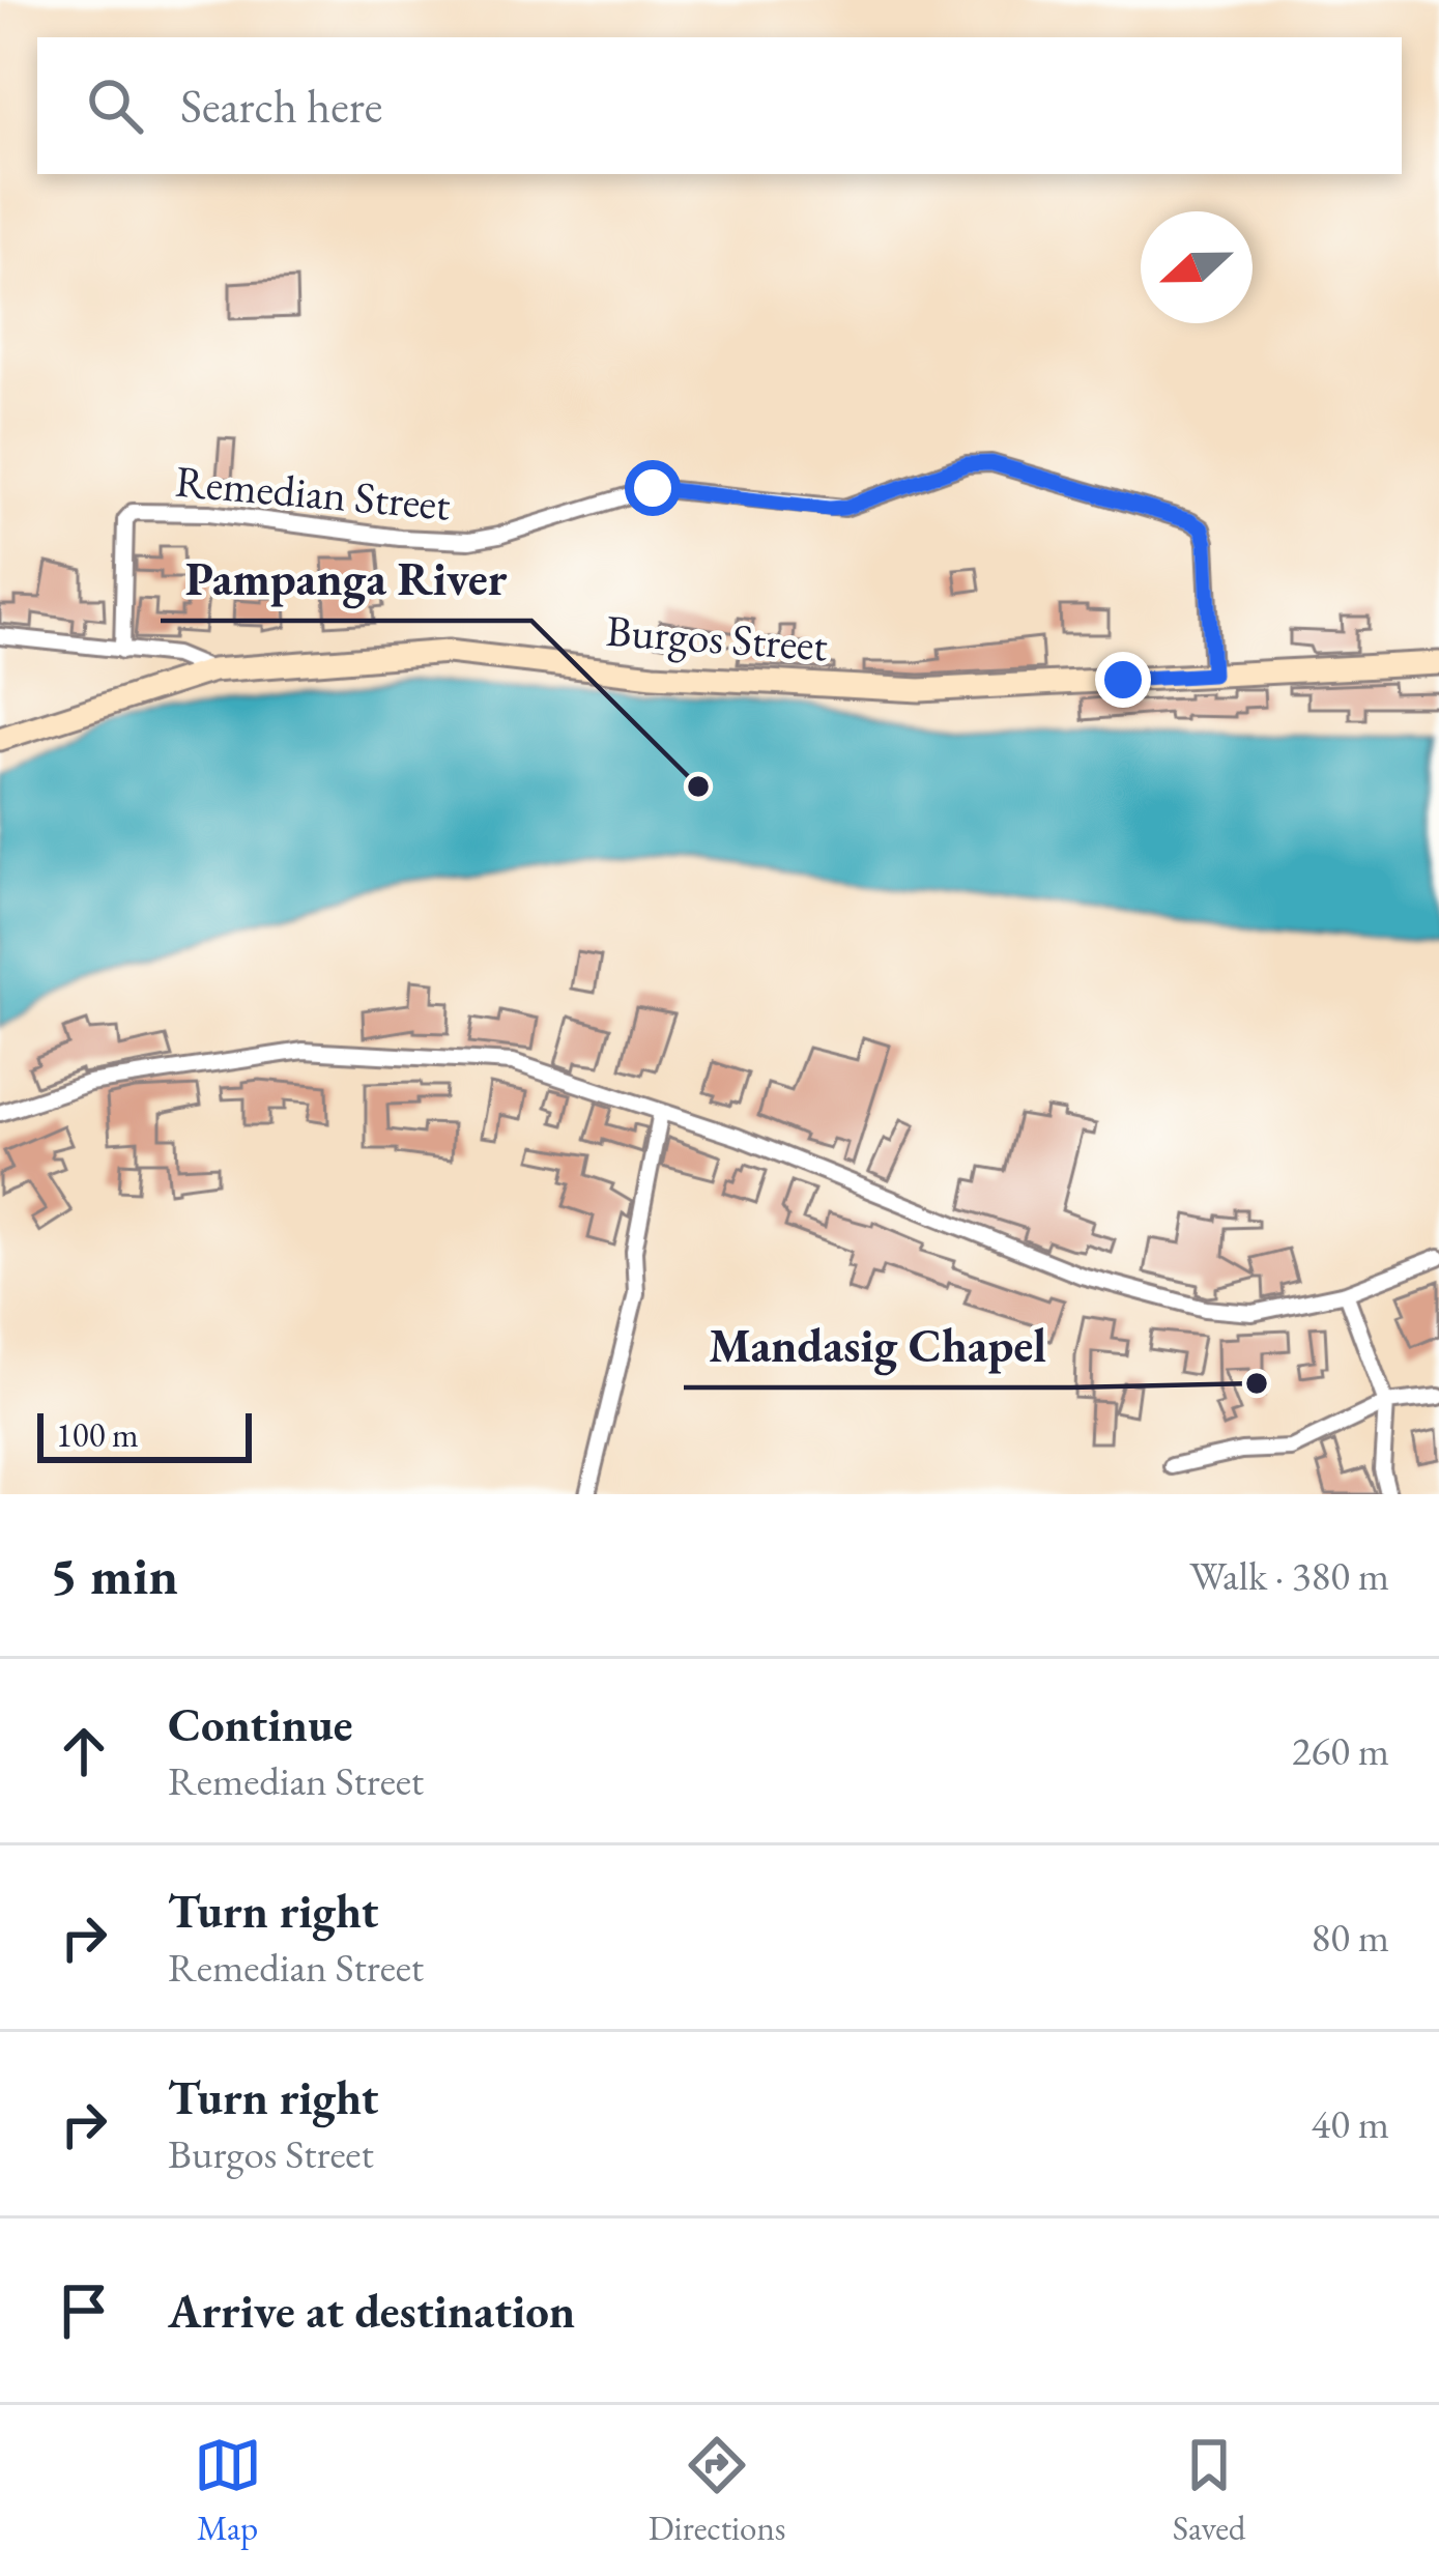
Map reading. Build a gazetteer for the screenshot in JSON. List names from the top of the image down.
{
  "streets": {
    "street": ["Remedian Street", "Burgos Street"]
  },
  "crossings": [
    ["Remedian Street", "Burgos Street"]
  ],
  "places": ["Pampanga River", "Mandasig Chapel"],
  "scale_bar": "100 m",
  "north": "left",
  "page": {
    "search": "Search here",
    "scale": "100 m",
    "heading": ["5 min", "Walk · 380 m"],
    "list": [
      ["Continue", "Remedian Street", "260 m"],
      ["Turn right", "Remedian Street", "80 m"],
      ["Turn right", "Burgos Street", "40 m"],
      "Arrive at destination"
    ],
    "nav": ["Map", "Directions", "Saved"]
  }
}
